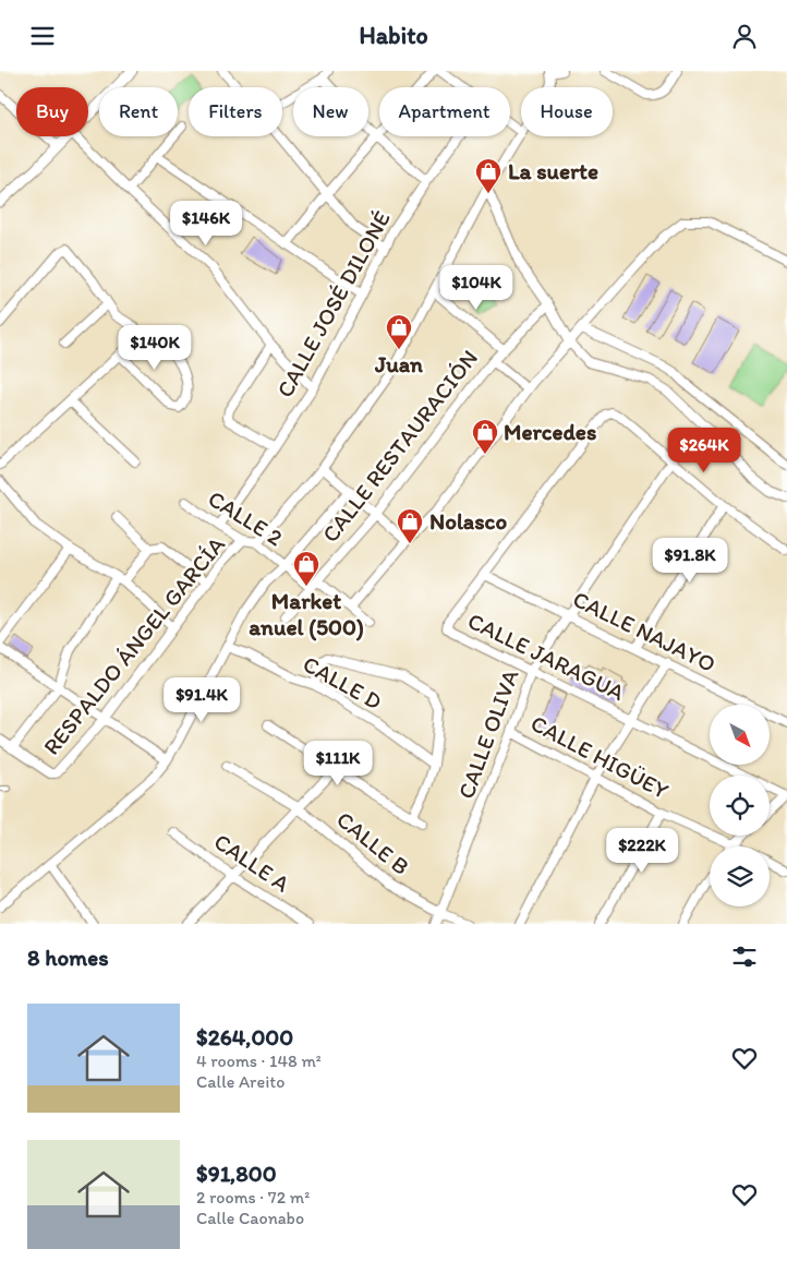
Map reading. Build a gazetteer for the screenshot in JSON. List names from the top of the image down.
{
  "streets": {
    "street": [
      "CALLE JOSÉ DILONÉ",
      "CALLE RESTAURACIÓN",
      "CALLE 2",
      "CALLE NAJAYO",
      "RESPALDO ÁNGEL GARCÍA",
      "CALLE JARAGUA",
      "CALLE D",
      "CALLE OLIVA",
      "CALLE HIGÜEY",
      "CALLE B",
      "CALLE A"
    ]
  },
  "crossings": [
    ["CALLE JOSÉ DILONÉ", "CALLE 2"],
    ["CALLE RESTAURACIÓN", "CALLE 2"],
    ["CALLE 2", "RESPALDO ÁNGEL GARCÍA"],
    ["CALLE NAJAYO", "CALLE JARAGUA"],
    ["CALLE NAJAYO", "CALLE OLIVA"],
    ["CALLE JARAGUA", "CALLE OLIVA"],
    ["CALLE OLIVA", "CALLE HIGÜEY"],
    ["CALLE OLIVA", "CALLE B"]
  ],
  "places": {
    "shop": [
      "La suerte",
      "Juan",
      "Mercedes",
      "Nolasco",
      "Market anuel (500)"
    ]
  },
  "north": "bottom right",
  "page": {
    "header": "Habito",
    "chip": [
      "Buy",
      "Rent",
      "Filters",
      "New",
      "Apartment",
      "House"
    ],
    "price": [
      "$146K",
      "$104K",
      "$140K",
      "$264K",
      "$91.8K",
      "$91.4K",
      "$111K",
      "$222K"
    ],
    "heading": "8 homes",
    "list": [
      {
        "name": "$264,000",
        "note": "4 rooms · 148 m² · Calle Areito"
      },
      {
        "name": "$91,800",
        "note": "2 rooms · 72 m² · Calle Caonabo"
      }
    ]
  }
}
